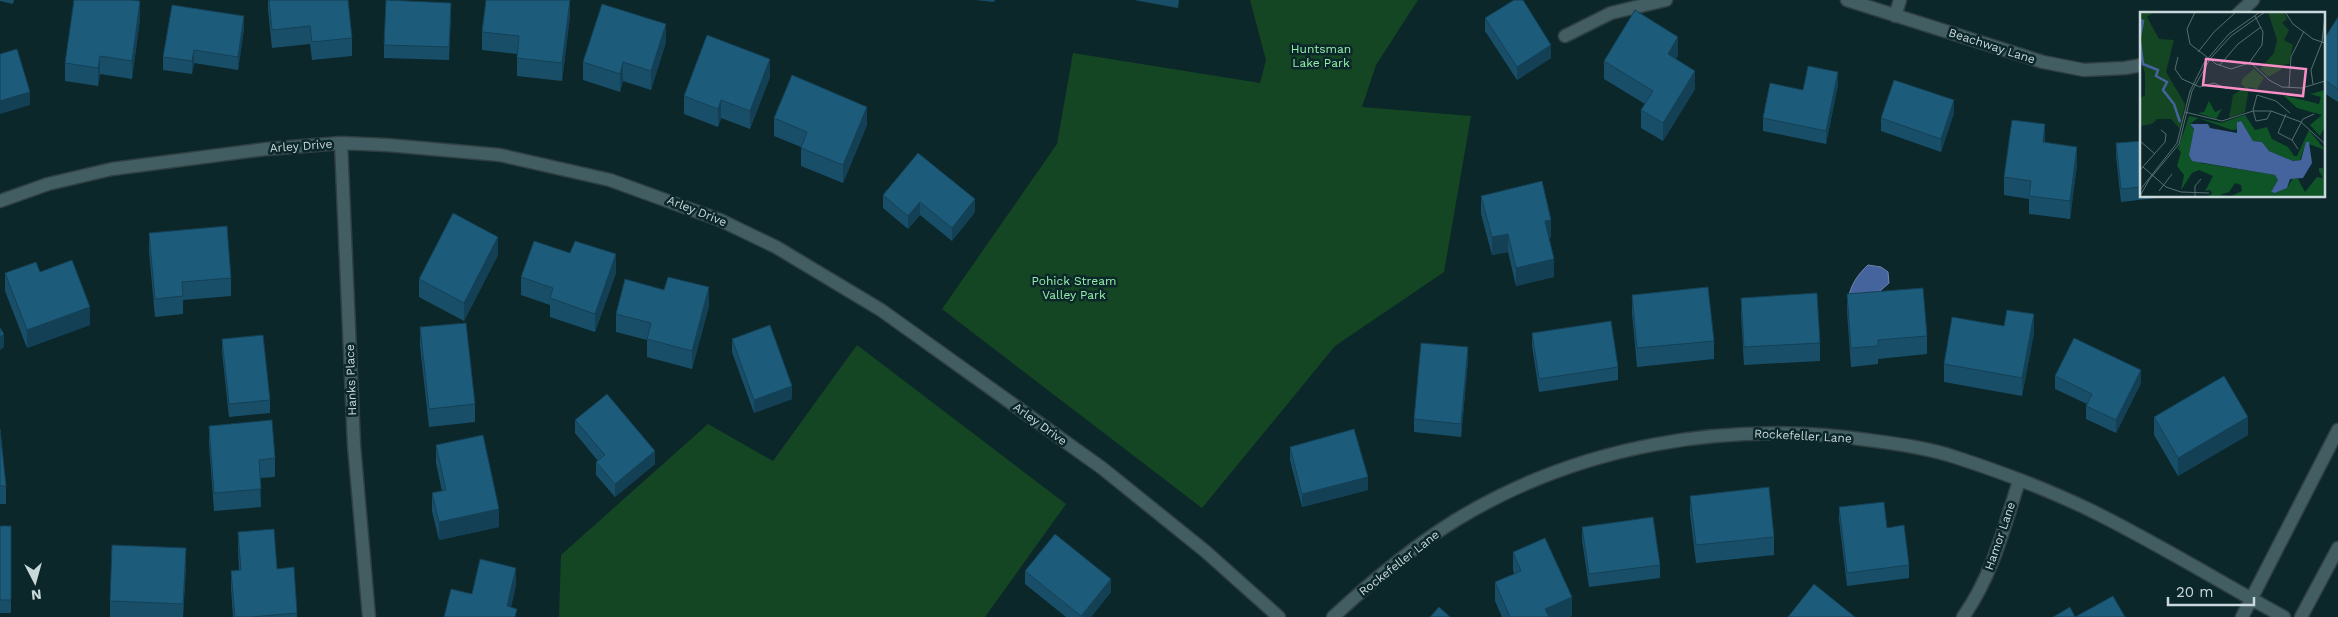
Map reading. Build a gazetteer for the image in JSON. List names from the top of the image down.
{
  "streets": {
    "street": [
      "Beachway Lane",
      "Arley Drive",
      "Hanks Place",
      "Rockefeller Lane",
      "Hamor Lane"
    ]
  },
  "crossings": [
    ["Arley Drive", "Hanks Place"],
    ["Rockefeller Lane", "Hamor Lane"]
  ],
  "parks": ["Huntsman Lake Park", "Pohick Stream Valley Park"],
  "scale_bar": "20 m",
  "north": "bottom"
}
